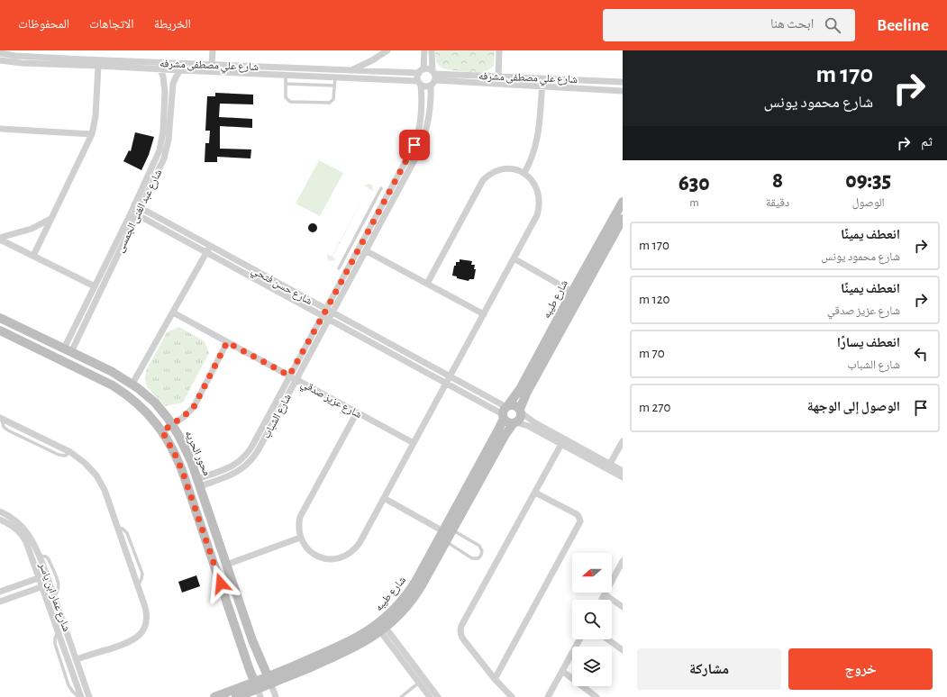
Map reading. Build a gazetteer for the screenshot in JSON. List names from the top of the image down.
{
  "streets": {
    "main road": ["شارع طيبه", "محور الحريه"],
    "street": [
      "شارع علي مصطفى مشرفه",
      "شارع عبد الغنى الجمسى",
      "شارع حسن فتحي",
      "شارع عزيز صدقي",
      "شارع الشباب",
      "شارع عمار ابن ياسر"
    ]
  },
  "crossings": [
    ["شارع علي مصطفى مشرفه", "شارع عبد الغنى الجمسى"],
    ["شارع علي مصطفى مشرفه", "شارع الشباب"],
    ["شارع عبد الغنى الجمسى", "شارع حسن فتحي"],
    ["شارع عبد الغنى الجمسى", "محور الحريه"],
    ["شارع حسن فتحي", "شارع طيبه"],
    ["شارع حسن فتحي", "شارع الشباب"],
    ["شارع طيبه", "محور الحريه"],
    ["شارع عزيز صدقي", "شارع الشباب"],
    ["شارع الشباب", "محور الحريه"]
  ],
  "north": "left",
  "page": {
    "header": "Beeline",
    "search": "ابحث هنا",
    "nav": ["الخريطة", "الاتجاهات", "المحفوظات"],
    "turn": ["170 m", "شارع محمود يونس"],
    "then": "ثم",
    "eta": [
      "09:35",
      "الوصول",
      "8",
      "دقيقة",
      "630",
      "m"
    ],
    "list": [
      {
        "name": "انعطف يمينًا",
        "note": "شارع محمود يونس",
        "value": "170 m"
      },
      {
        "name": "انعطف يمينًا",
        "note": "شارع عزيز صدقي",
        "value": "120 m"
      },
      {
        "name": "انعطف يسارًا",
        "note": "شارع الشباب",
        "value": "70 m"
      },
      {
        "name": "الوصول إلى الوجهة",
        "value": "270 m"
      }
    ],
    "buttons": ["خروج", "مشاركة"]
  }
}
